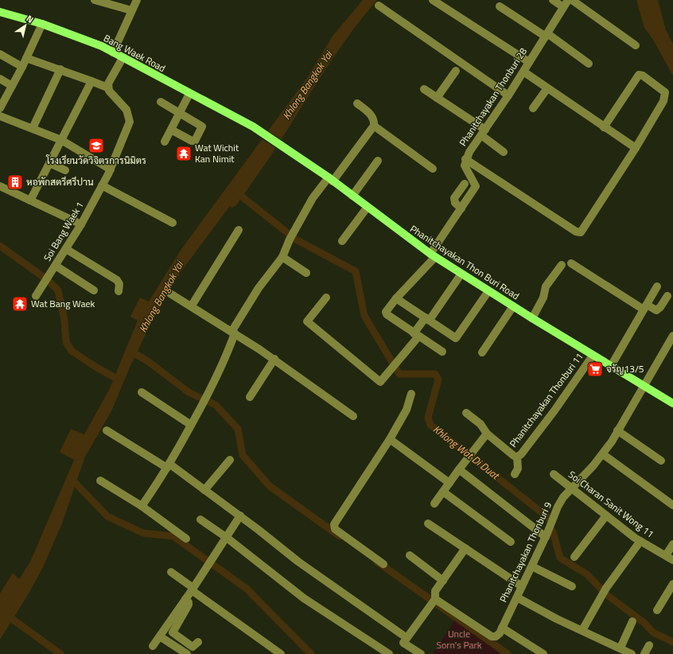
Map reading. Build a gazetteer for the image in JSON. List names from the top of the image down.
{
  "streets": {
    "main road": ["Bang Waek Road", "Phanitchayakan Thon Buri Road"],
    "street": [
      "Phanitchayakan Thonburi 28",
      "Soi Bang Waek 1",
      "Phanitchayakan Thonburi 11",
      "Soi Charan Sanit Wong 11",
      "Phanitchayakan Thonburi 9"
    ]
  },
  "crossings": [
    ["Bang Waek Road", "Phanitchayakan Thon Buri Road"],
    ["Phanitchayakan Thonburi 28", "Phanitchayakan Thon Buri Road"],
    ["Phanitchayakan Thon Buri Road", "Phanitchayakan Thonburi 11"],
    ["Phanitchayakan Thon Buri Road", "Phanitchayakan Thonburi 9"],
    ["Soi Charan Sanit Wong 11", "Phanitchayakan Thonburi 9"]
  ],
  "water": ["Khlong Bangkok Yai", "Khlong Wat Di Duat"],
  "parks": ["Uncle Sorn's Park"],
  "places": {
    "school or university": ["โรงเรียนวัดวิจิตรการนิมิตร"],
    "temple": ["Wat Wichit Kan Nimit", "Wat Bang Waek"],
    "building": ["หอพักสตรีศรีปาน"],
    "supermarket": ["จรัญ13/5"]
  },
  "north": "top right"
}
